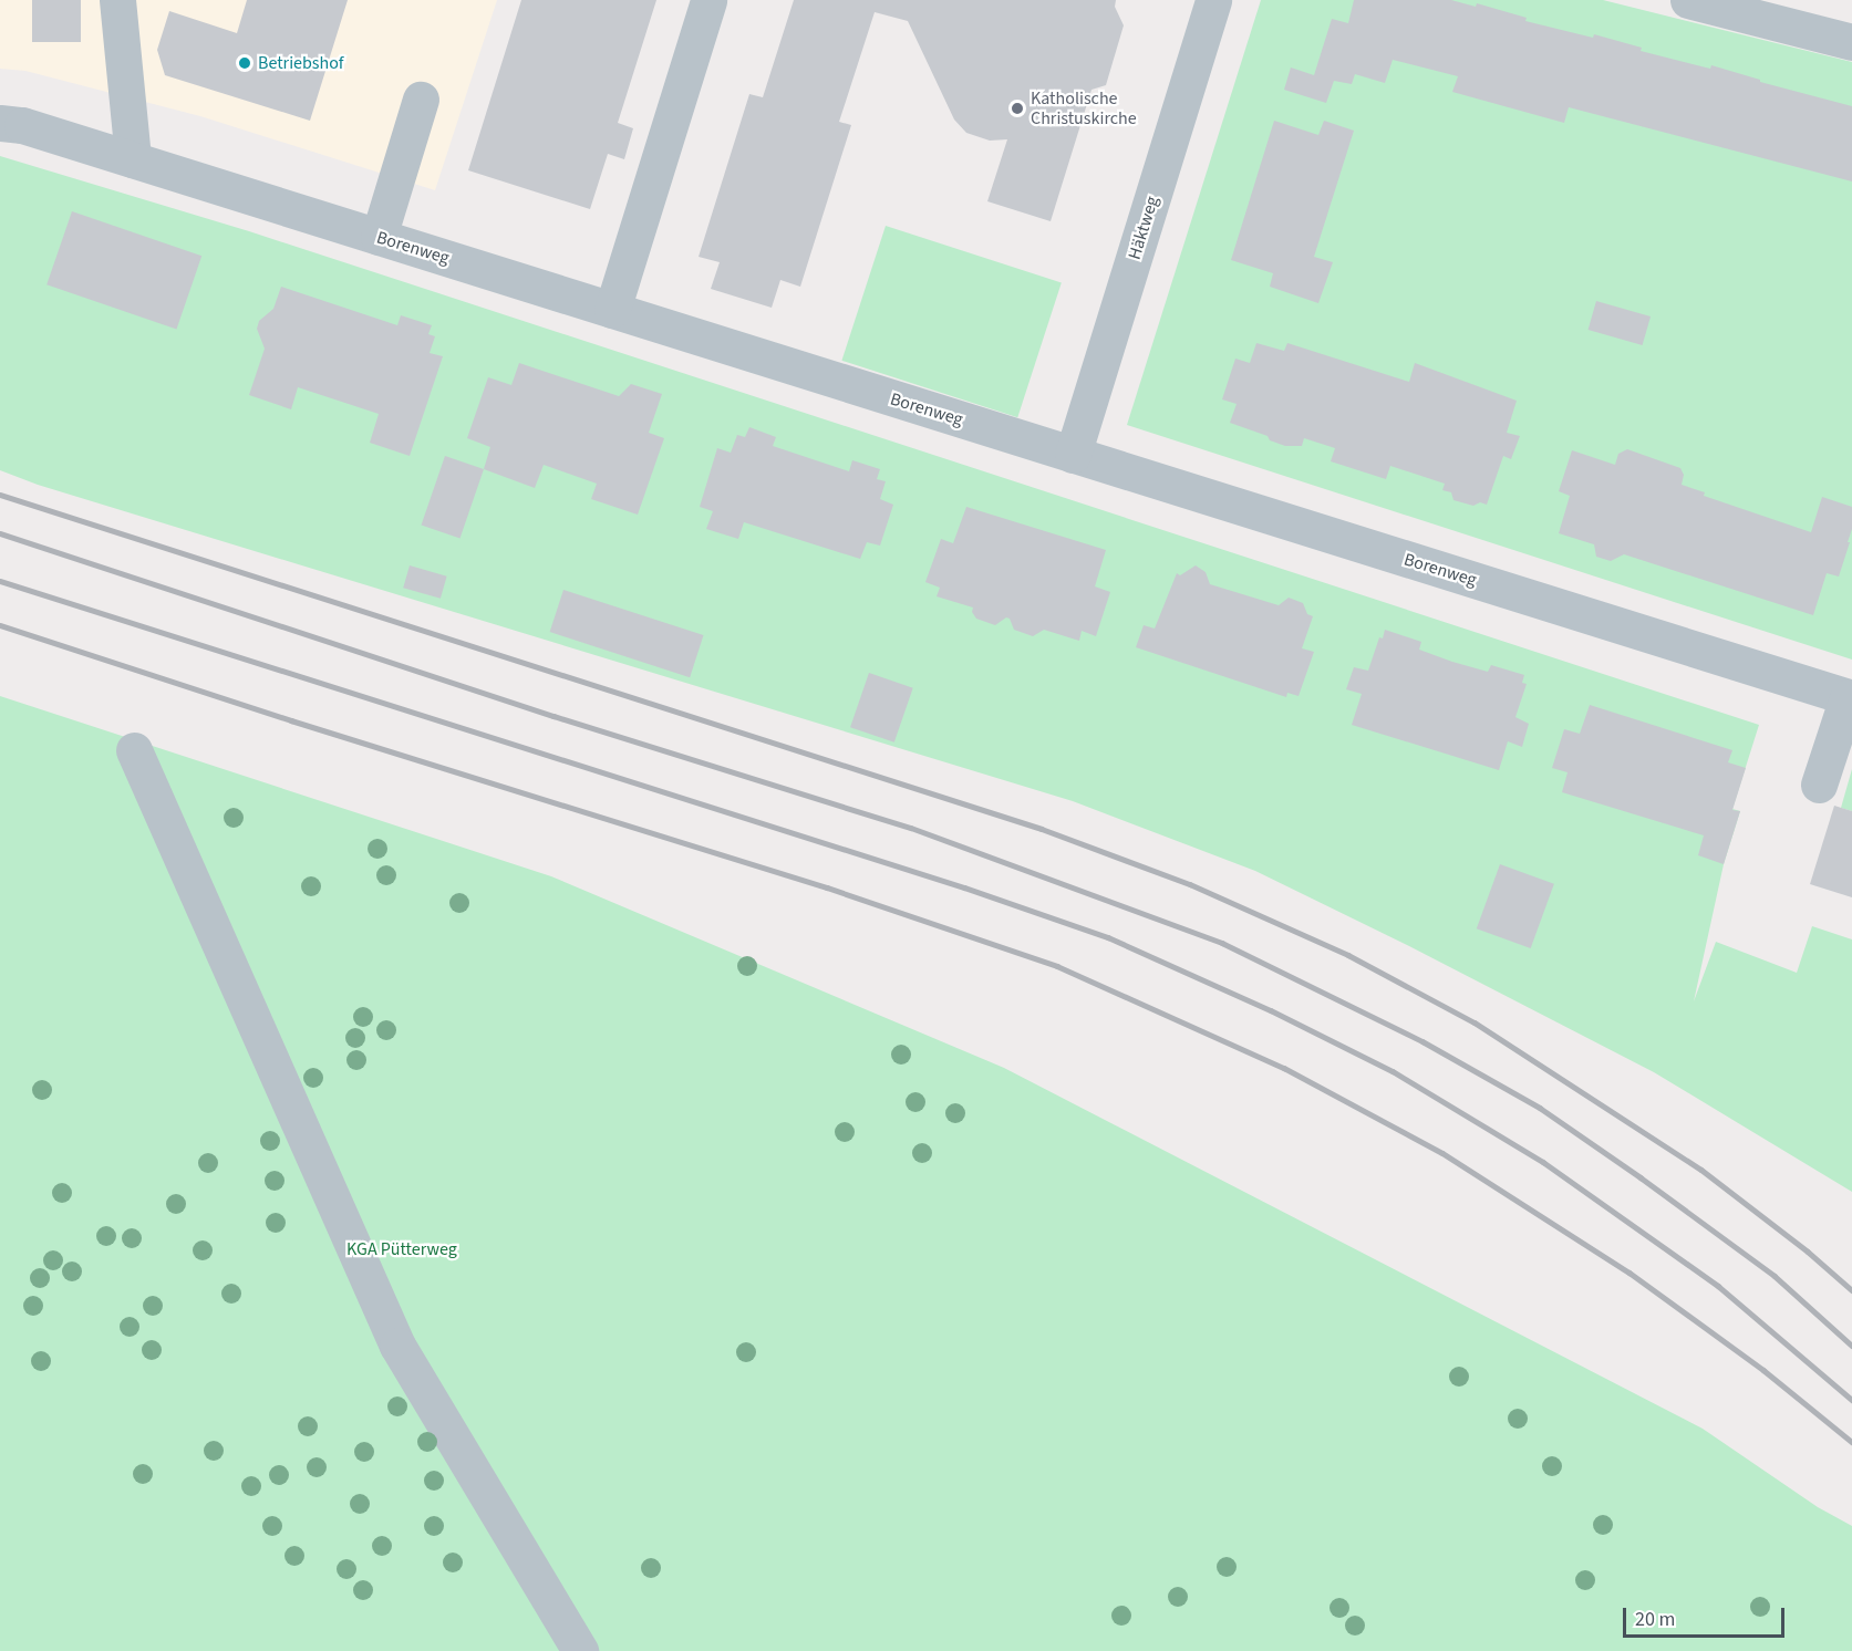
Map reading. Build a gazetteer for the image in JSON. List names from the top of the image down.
{
  "streets": {
    "street": ["Häktweg", "Borenweg"]
  },
  "crossings": [
    ["Häktweg", "Borenweg"]
  ],
  "parks": ["KGA Pütterweg"],
  "places": ["Betriebshof", "Katholische Christuskirche"],
  "scale_bar": "20 m"
}
